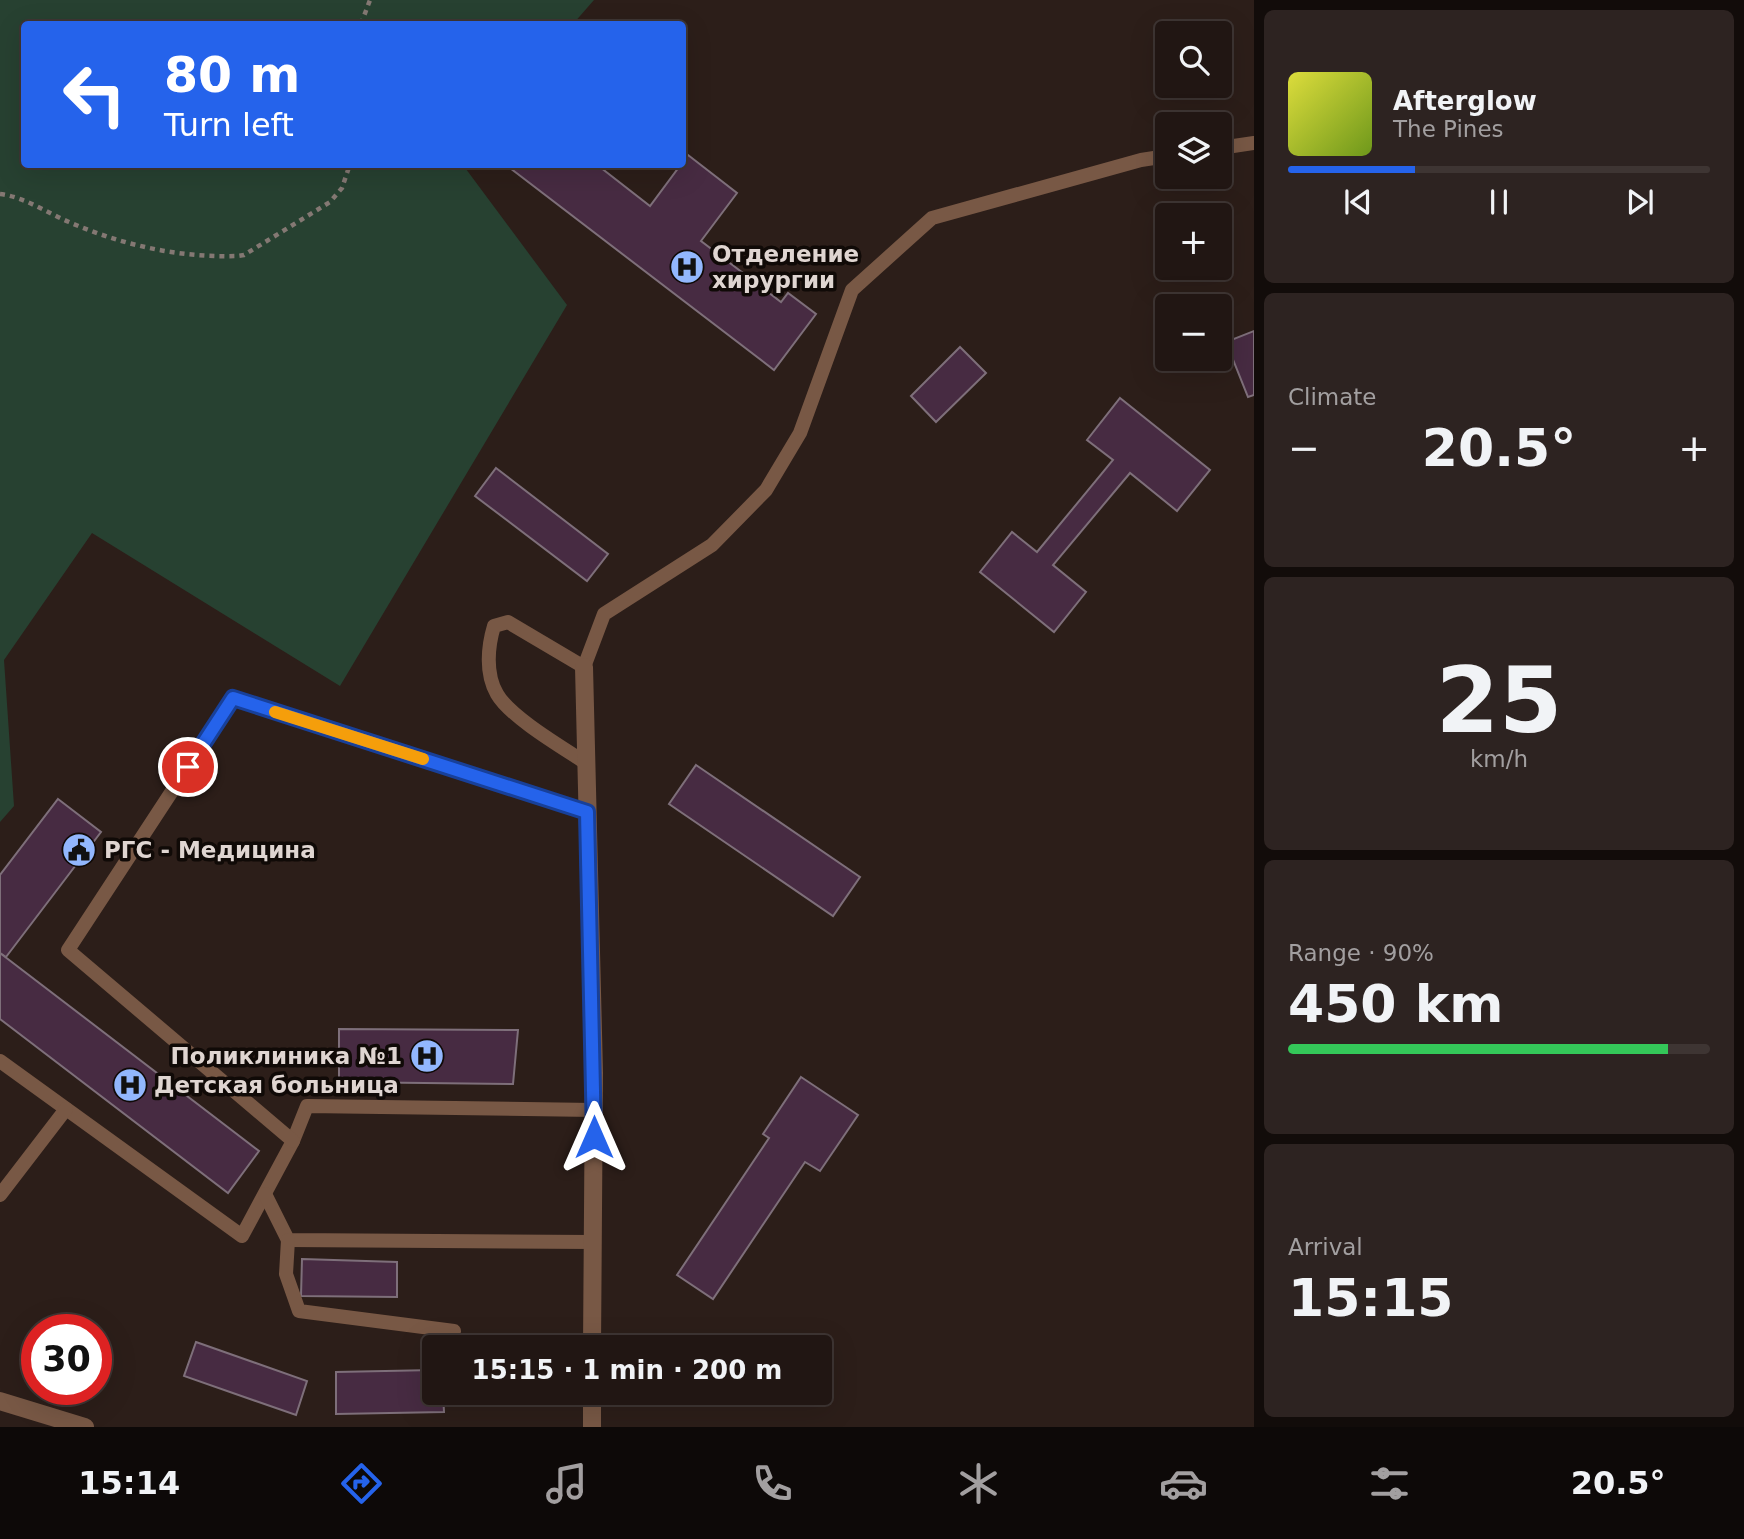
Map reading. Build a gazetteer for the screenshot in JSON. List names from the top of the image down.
{
  "places": {
    "hospital": ["Отделение хирургии", "Поликлиника №1", "Детская больница"],
    "public building": ["РГС - Медицина"]
  },
  "page": {
    "map_buttons": ["+", "−"],
    "turn": ["80 m", "Turn left"],
    "song": ["Afterglow", "The Pines"],
    "tile": [
      "Climate",
      ["25", "km/h"],
      ["Range · 90%", "450 km"],
      ["Arrival", "15:15"]
    ],
    "heat": ["−", "20.5°", "+"],
    "limit": "30",
    "trip": "15:15 · 1 min · 200 m",
    "tabs": ["15:14", "20.5°"]
  }
}
